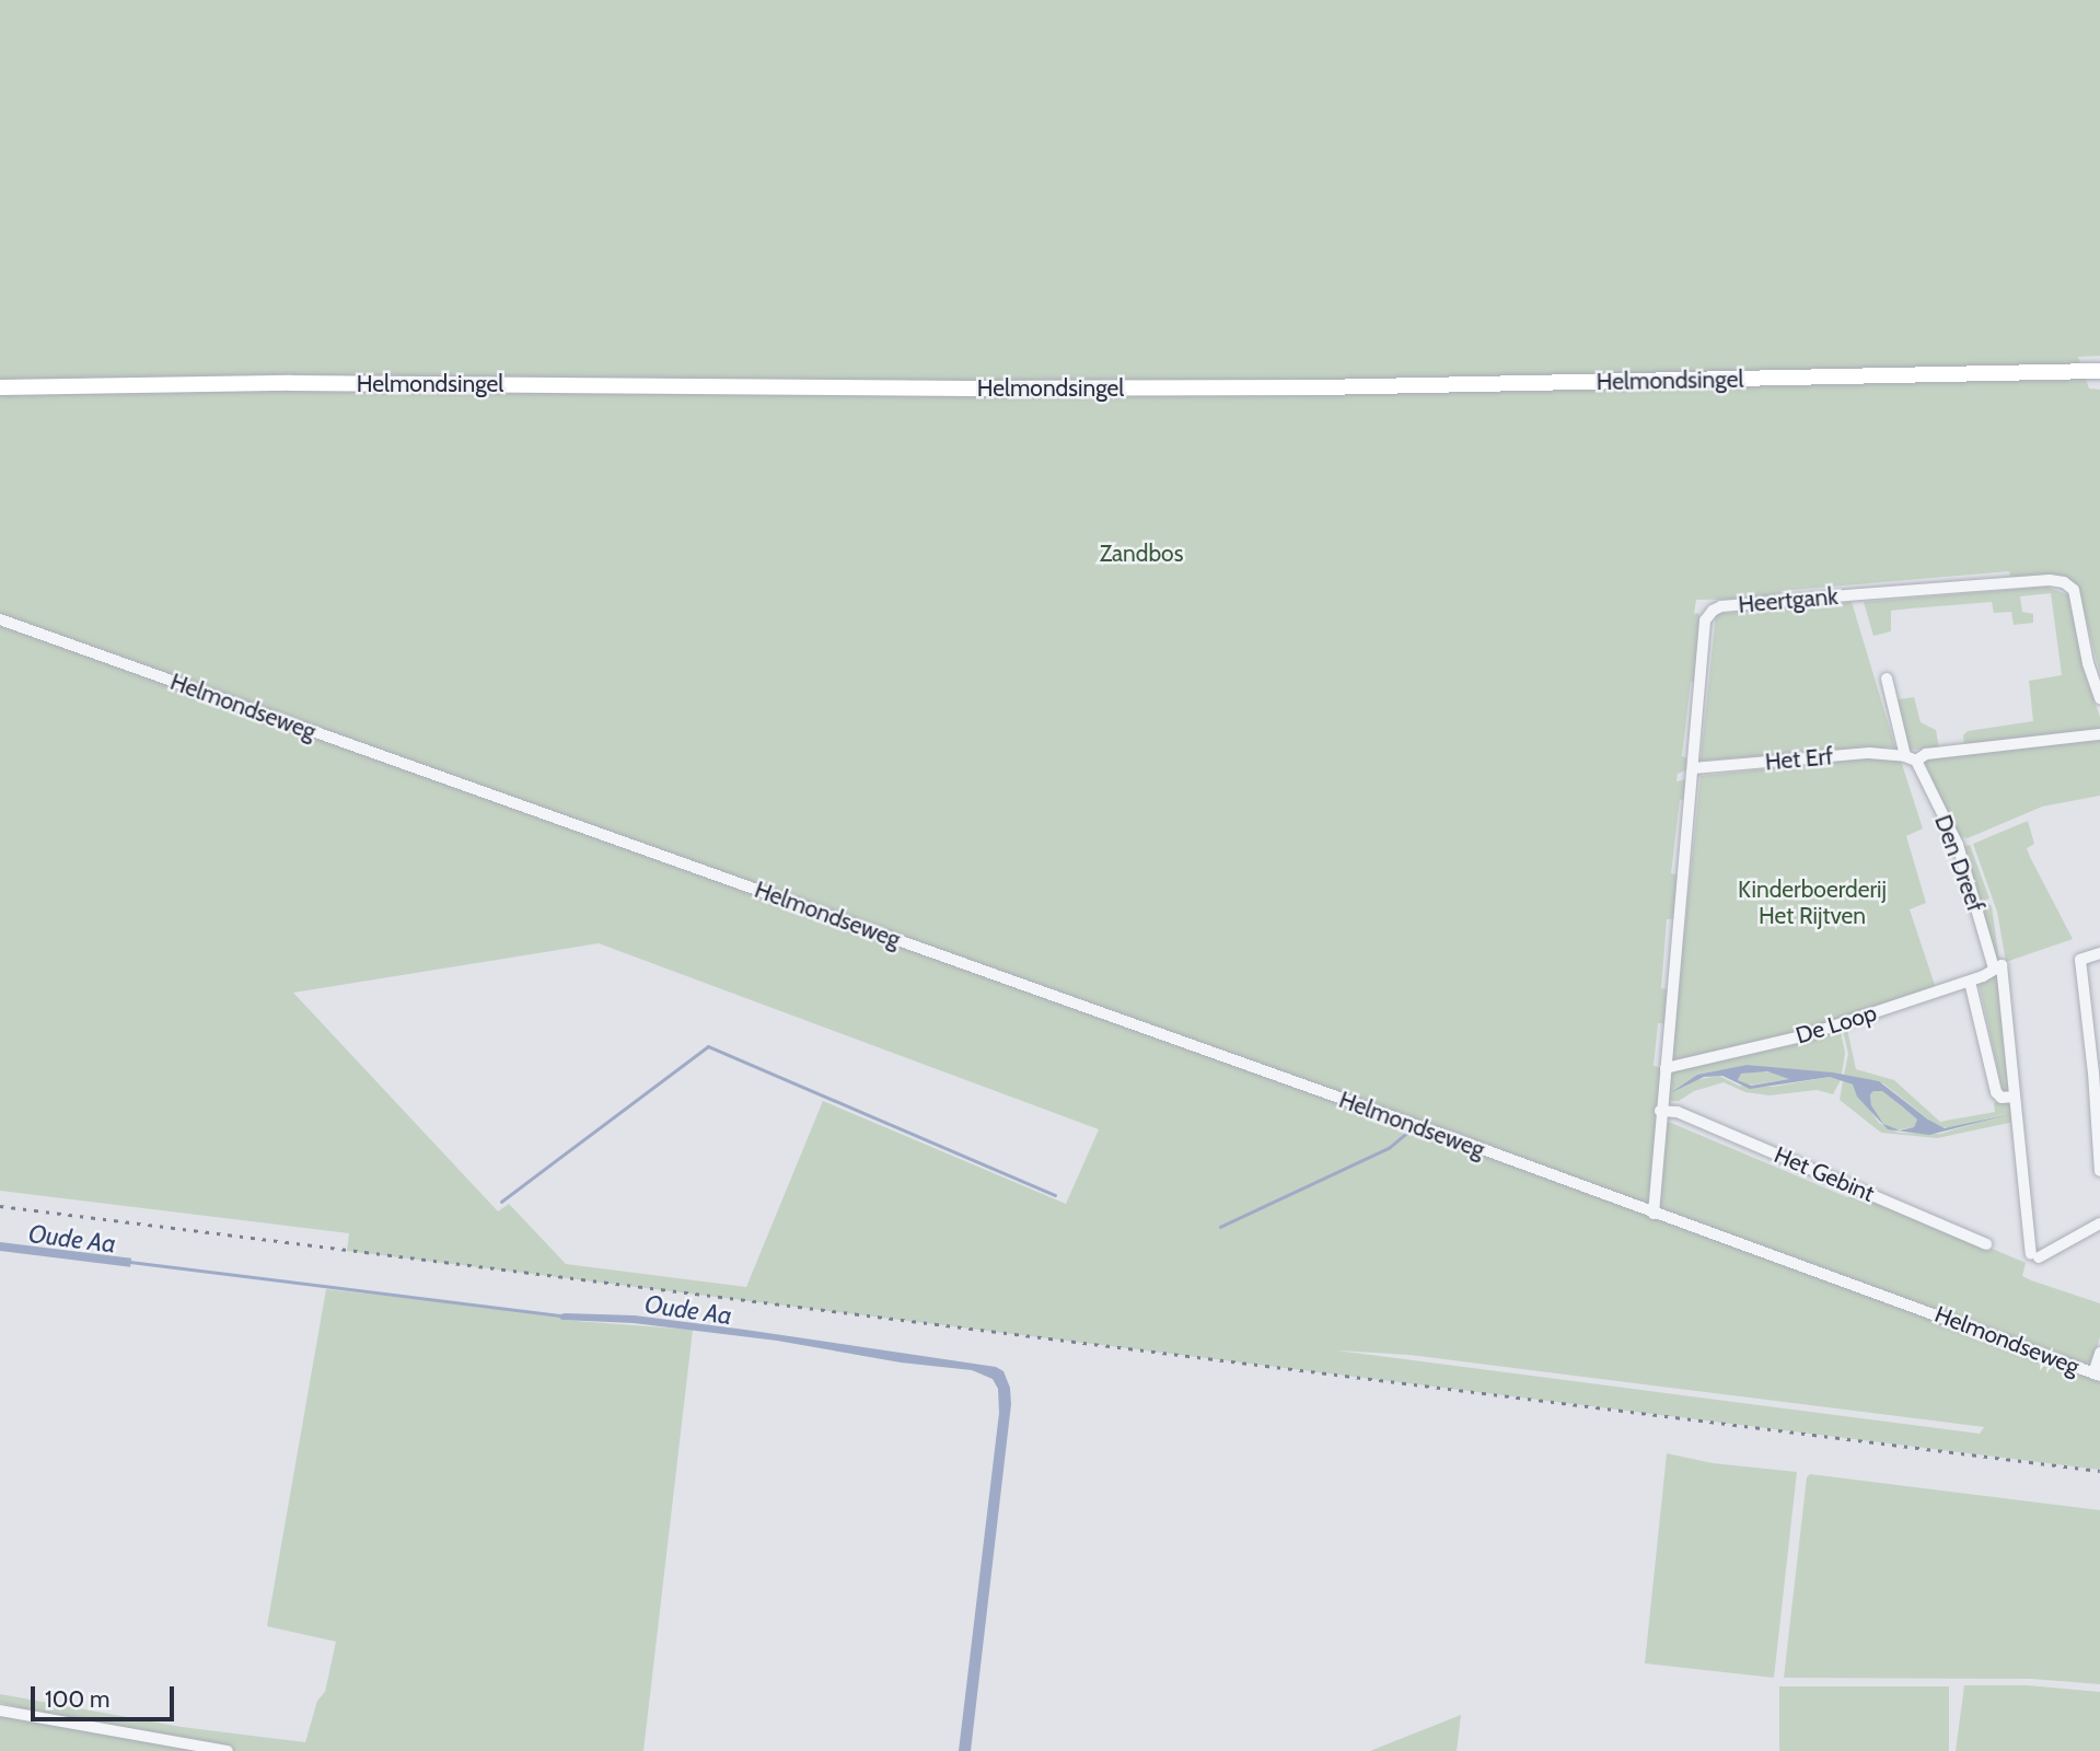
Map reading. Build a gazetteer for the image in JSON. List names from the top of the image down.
{
  "streets": {
    "main road": ["Helmondsingel"],
    "street": [
      "Heertgank",
      "Helmondseweg",
      "Het Erf",
      "Den Dreef",
      "De Loop",
      "Het Gebint"
    ]
  },
  "crossings": [
    ["Heertgank", "Het Erf"],
    ["Heertgank", "De Loop"],
    ["Het Erf", "Den Dreef"],
    ["Den Dreef", "De Loop"]
  ],
  "water": ["Oude Aa"],
  "parks": ["Zandbos", "Kinderboerderij Het Rijtven"],
  "scale_bar": "100 m"
}
